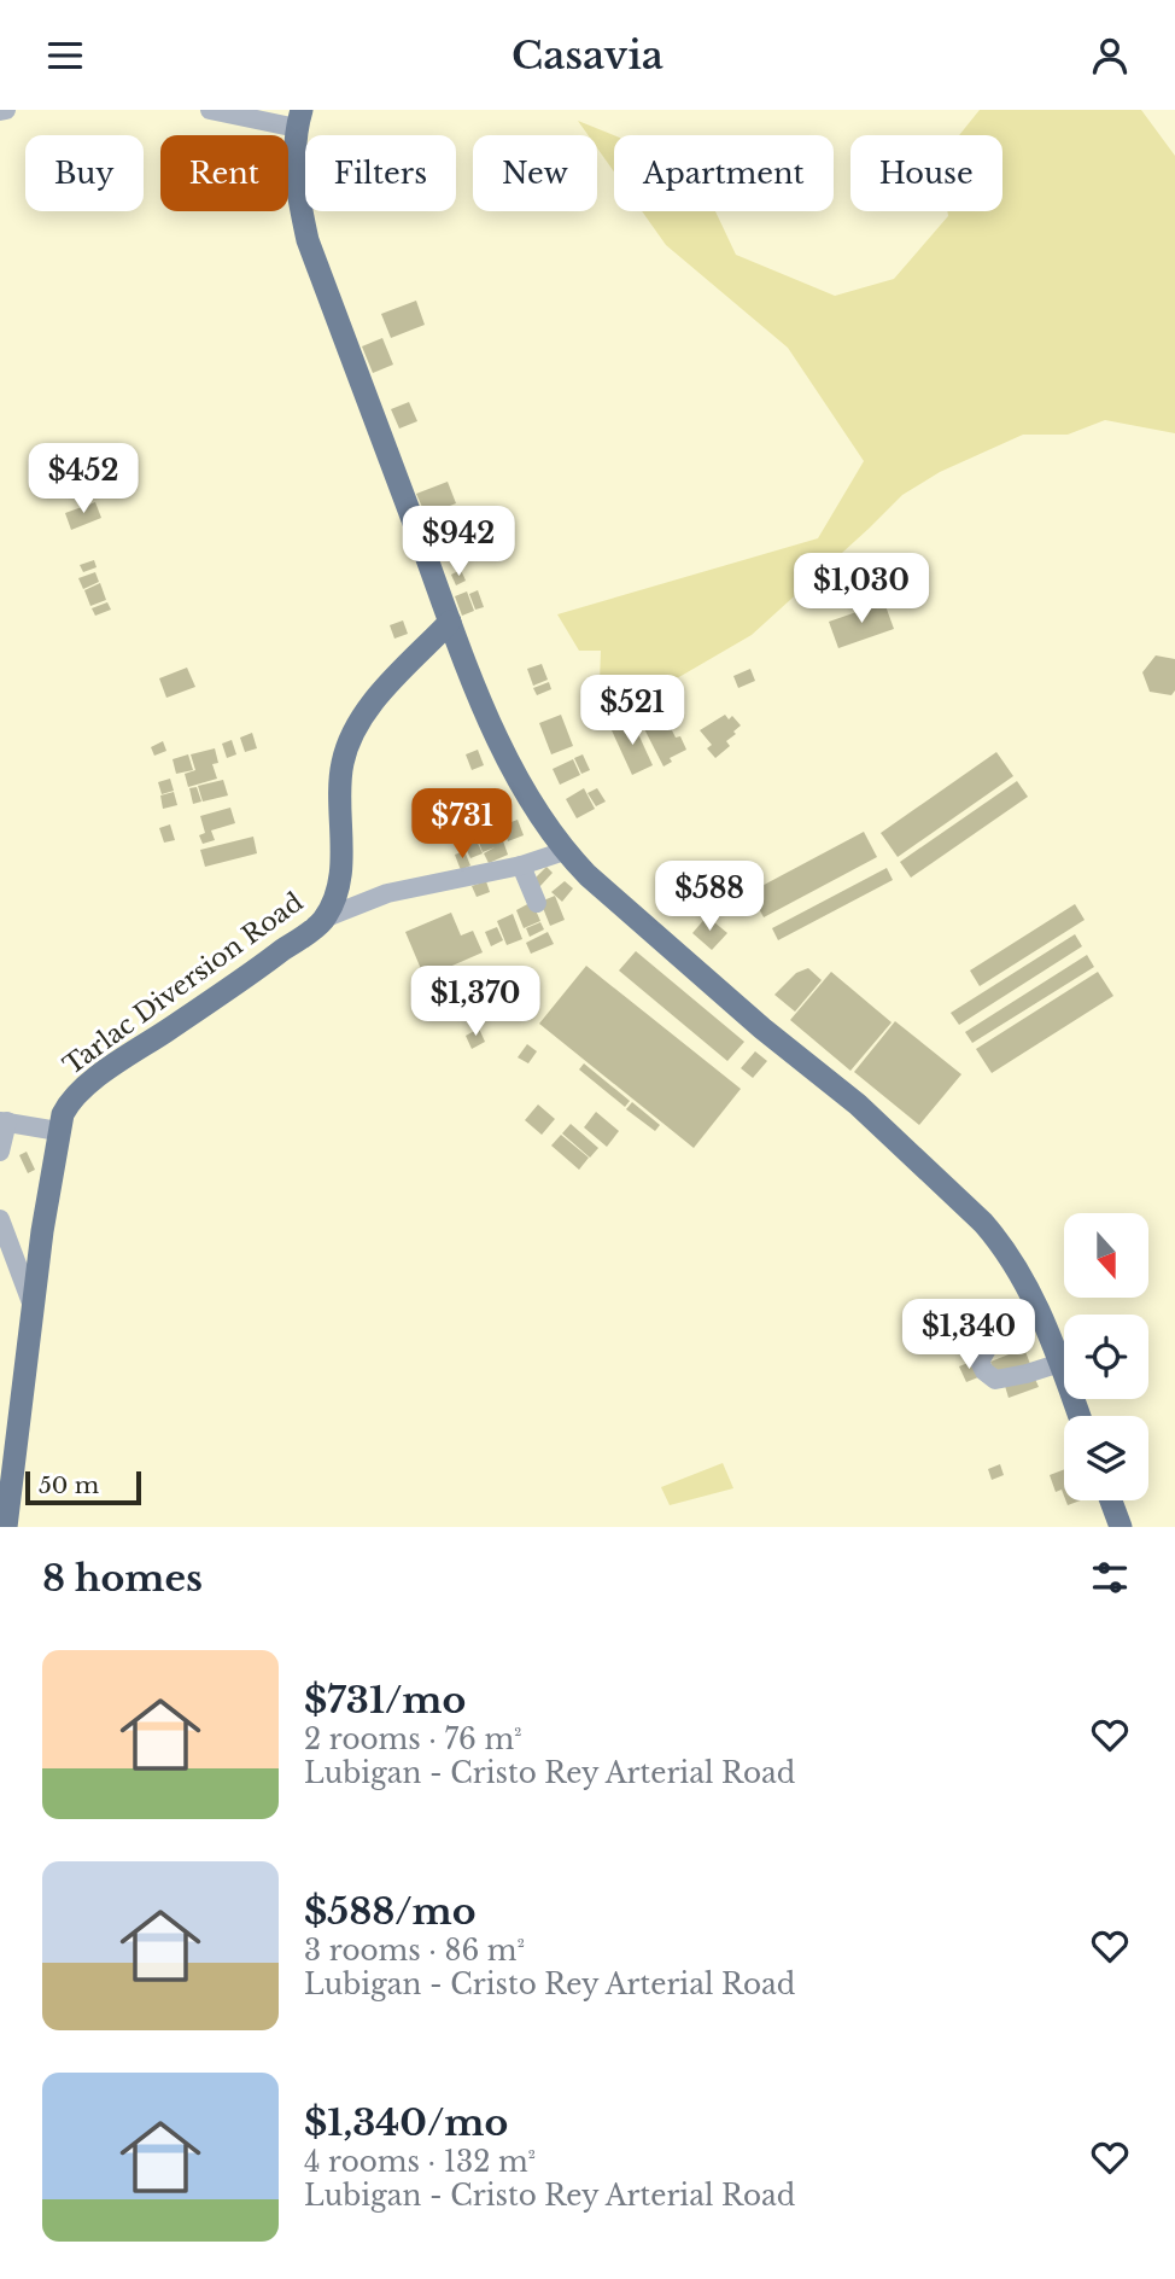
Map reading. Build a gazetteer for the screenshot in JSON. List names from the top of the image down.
{
  "streets": {
    "main road": ["Tarlac Diversion Road"]
  },
  "scale_bar": "50 m",
  "north": "bottom",
  "page": {
    "header": "Casavia",
    "chip": [
      "Buy",
      "Rent",
      "Filters",
      "New",
      "Apartment",
      "House"
    ],
    "price": [
      "$452",
      "$942",
      "$1,030",
      "$521",
      "$731",
      "$588",
      "$1,370",
      "$1,340"
    ],
    "scale": "50 m",
    "heading": "8 homes",
    "list": [
      {
        "name": "$731/mo",
        "note": "2 rooms · 76 m² · Lubigan - Cristo Rey Arterial Road"
      },
      {
        "name": "$588/mo",
        "note": "3 rooms · 86 m² · Lubigan - Cristo Rey Arterial Road"
      },
      {
        "name": "$1,340/mo",
        "note": "4 rooms · 132 m² · Lubigan - Cristo Rey Arterial Road"
      }
    ]
  }
}
